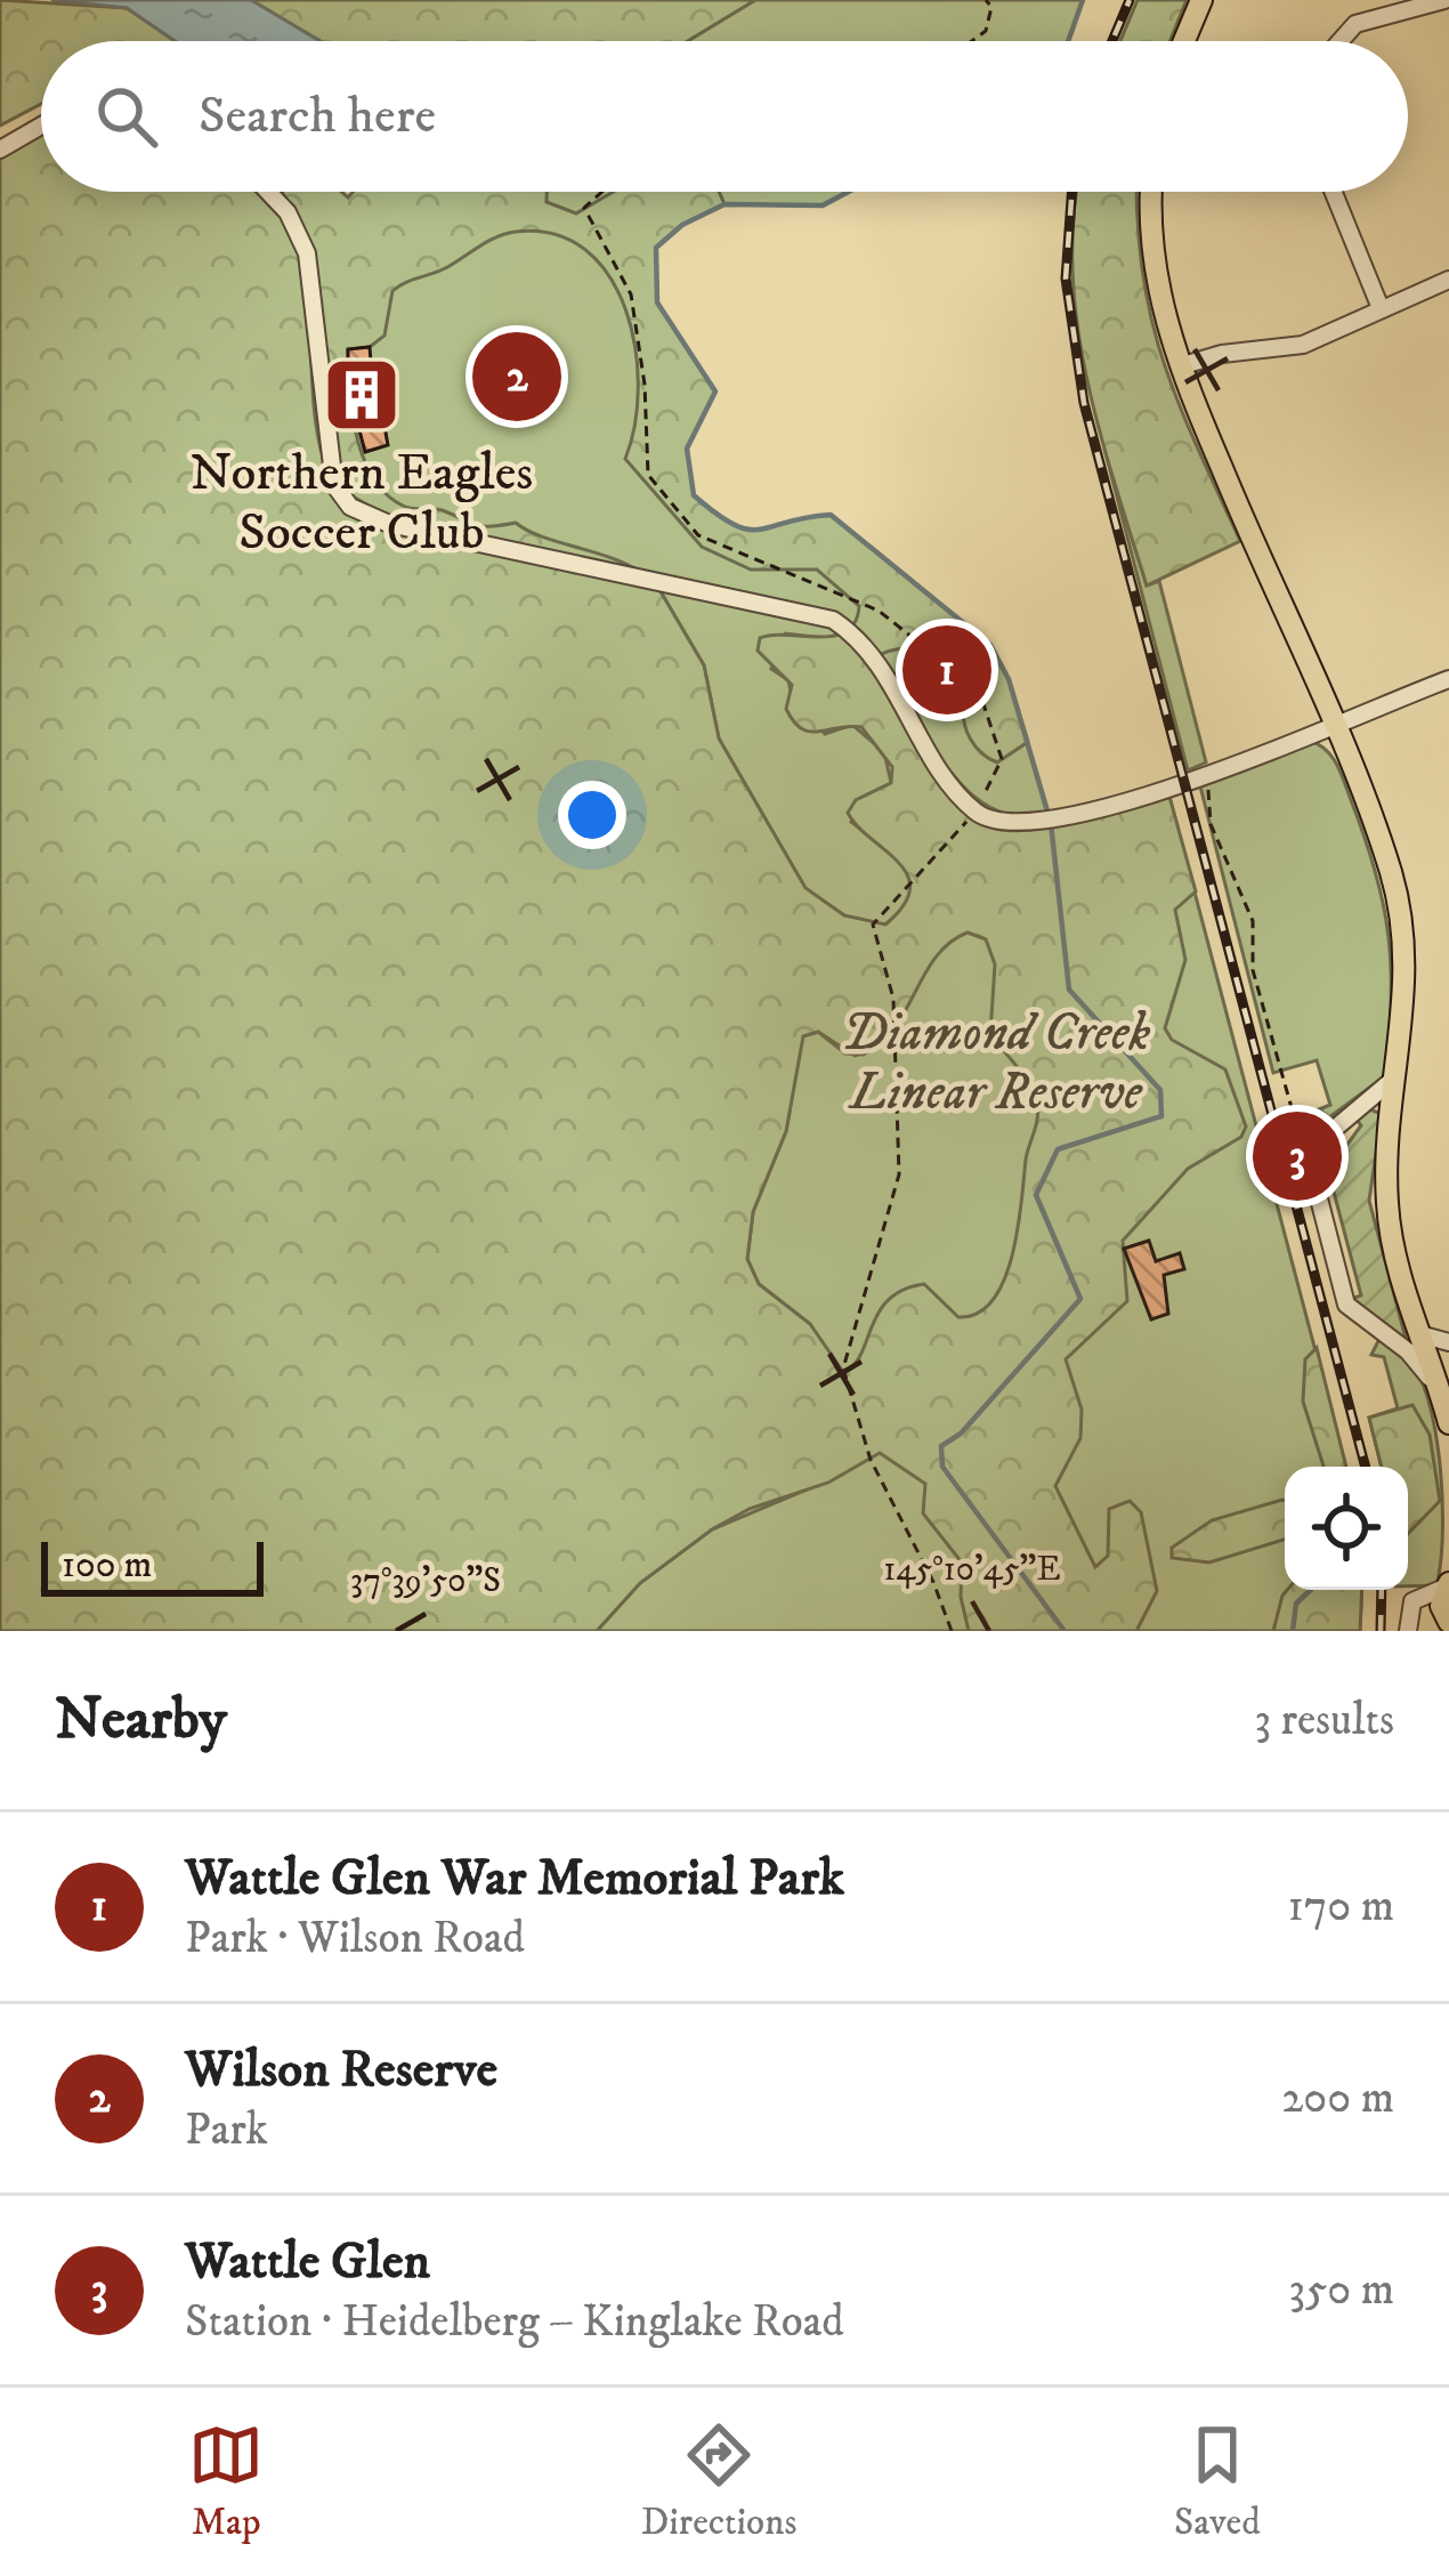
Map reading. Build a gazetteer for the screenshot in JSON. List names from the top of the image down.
{
  "parks": ["Diamond Creek Linear Reserve"],
  "places": {
    "building": ["Northern Eagles Soccer Club"]
  },
  "scale_bar": "100 m",
  "page": {
    "search": "Search here",
    "pins": ["2", "1", "3"],
    "scale": "100 m",
    "heading": ["Nearby", "3 results"],
    "list": [
      {
        "mark": "1",
        "name": "Wattle Glen War Memorial Park",
        "note": "Park · Wilson Road",
        "value": "170 m"
      },
      {
        "mark": "2",
        "name": "Wilson Reserve",
        "note": "Park",
        "value": "200 m"
      },
      {
        "mark": "3",
        "name": "Wattle Glen",
        "note": "Station · Heidelberg – Kinglake Road",
        "value": "350 m"
      }
    ],
    "nav": ["Map", "Directions", "Saved"]
  },
  "coordinates": ["145°10'45\"E", "37°39'50\"S"]
}
